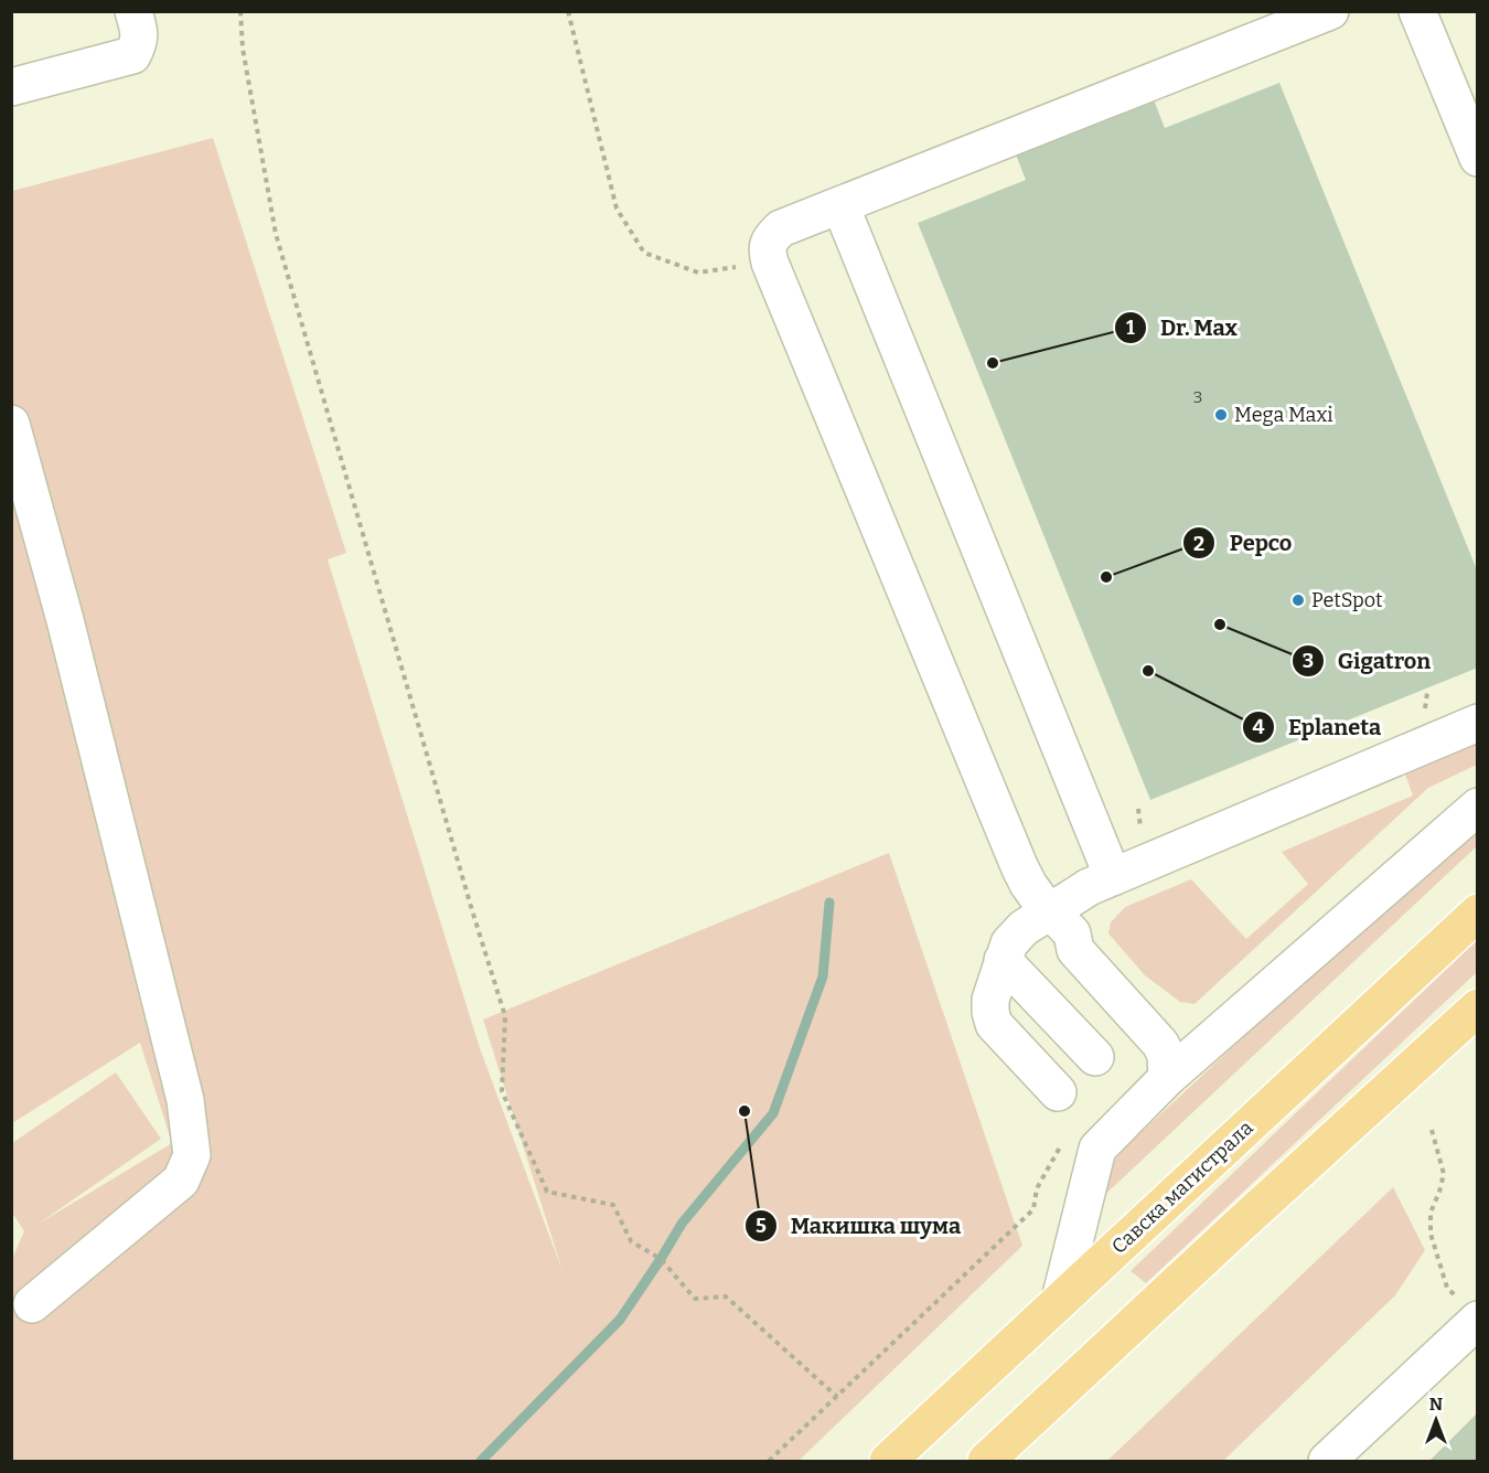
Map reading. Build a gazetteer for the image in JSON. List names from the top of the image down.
{
  "streets": {
    "main road": ["Савска магистрала"]
  },
  "places": [
    "Dr. Max",
    "Mega Maxi",
    "Pepco",
    "PetSpot",
    "Gigatron",
    "Eplaneta",
    "Макишка шума"
  ],
  "house_numbers": ["3"],
  "north": "top"
}
